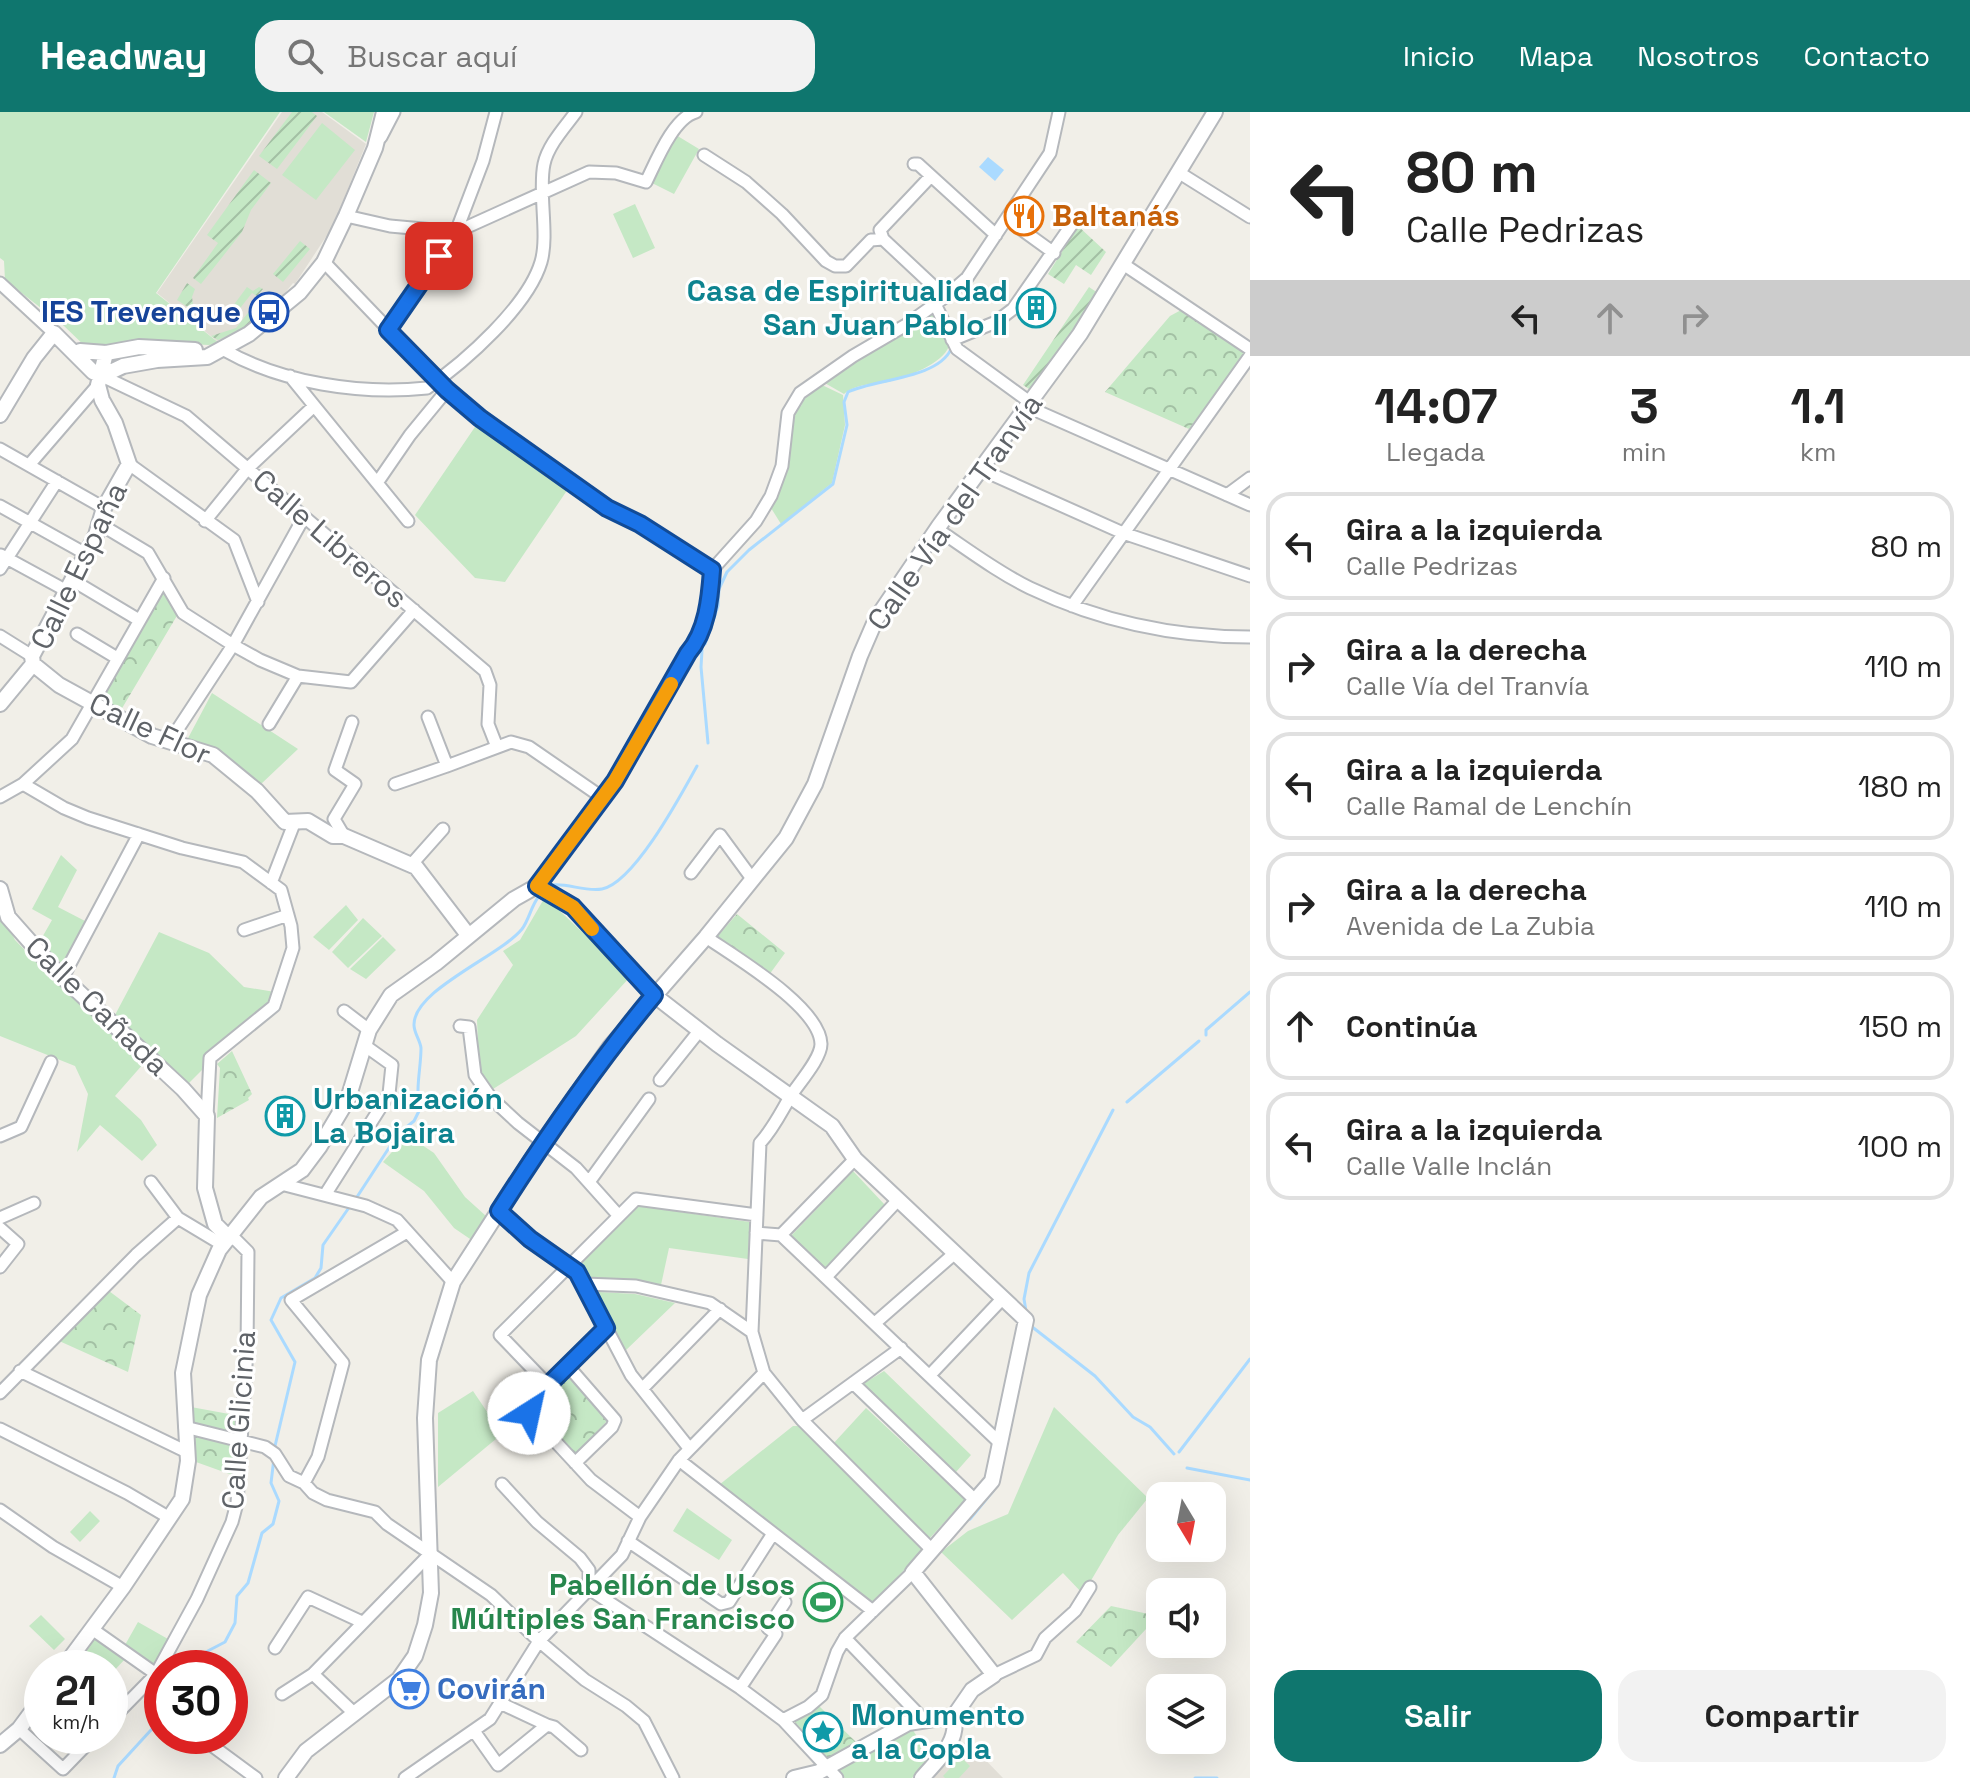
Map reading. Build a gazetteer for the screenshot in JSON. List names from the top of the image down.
{
  "streets": {
    "street": [
      "Calle Vía del Tranvía",
      "Calle Libreros",
      "Calle España",
      "Calle Flor",
      "Calle Cañada",
      "Calle Glicinia"
    ]
  },
  "crossings": [
    ["Calle Libreros", "Calle España"],
    ["Calle España", "Calle Flor"]
  ],
  "places": {
    "restaurant": ["Baltanás"],
    "building": ["Casa de Espiritualidad San Juan Pablo II", "Urbanización La Bojaira"],
    "bus stop": ["IES Trevenque"],
    "sports": ["Pabellón de Usos Múltiples San Francisco"],
    "supermarket": ["Covirán"],
    "place": ["Monumento a la Copla"]
  },
  "north": "bottom",
  "page": {
    "header": "Headway",
    "search": "Buscar aquí",
    "nav": [
      "Inicio",
      "Mapa",
      "Nosotros",
      "Contacto"
    ],
    "turn": ["80 m", "Calle Pedrizas"],
    "eta": [
      "14:07",
      "Llegada",
      "3",
      "min",
      "1.1",
      "km"
    ],
    "list": [
      {
        "name": "Gira a la izquierda",
        "note": "Calle Pedrizas",
        "value": "80 m"
      },
      {
        "name": "Gira a la derecha",
        "note": "Calle Vía del Tranvía",
        "value": "110 m"
      },
      {
        "name": "Gira a la izquierda",
        "note": "Calle Ramal de Lenchín",
        "value": "180 m"
      },
      {
        "name": "Gira a la derecha",
        "note": "Avenida de La Zubia",
        "value": "110 m"
      },
      {
        "name": "Continúa",
        "value": "150 m"
      },
      {
        "name": "Gira a la izquierda",
        "note": "Calle Valle Inclán",
        "value": "100 m"
      }
    ],
    "speed": "21 km/h",
    "limit": "30",
    "buttons": ["Salir", "Compartir"]
  }
}
